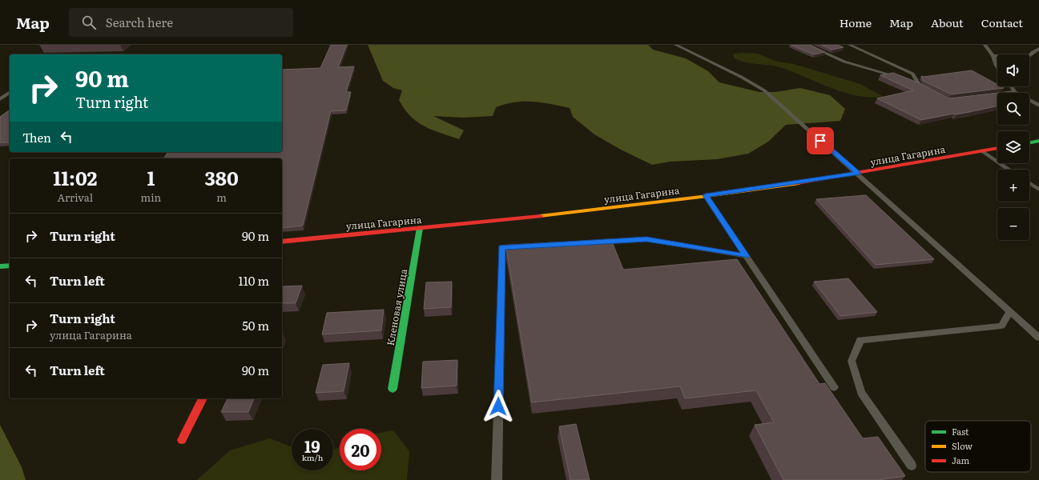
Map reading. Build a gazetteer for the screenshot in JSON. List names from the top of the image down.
{
  "streets": {
    "street": ["улица Гагарина", "Кленовая улица"]
  },
  "crossings": [
    ["улица Гагарина", "Кленовая улица"]
  ],
  "legend": ["Fast", "Slow", "Jam"],
  "page": {
    "header": "Map",
    "search": "Search here",
    "nav": [
      "Home",
      "Map",
      "About",
      "Contact"
    ],
    "map_buttons": ["+", "−"],
    "turn": ["90 m", "Turn right"],
    "then": "Then",
    "eta": [
      "11:02",
      "Arrival",
      "1",
      "min",
      "380",
      "m"
    ],
    "list": [
      {
        "name": "Turn right",
        "value": "90 m"
      },
      {
        "name": "Turn left",
        "value": "110 m"
      },
      {
        "name": "Turn right",
        "note": "улица Гагарина",
        "value": "50 m"
      },
      {
        "name": "Turn left",
        "value": "90 m"
      }
    ],
    "speed": "19 km/h",
    "limit": "20"
  }
}
